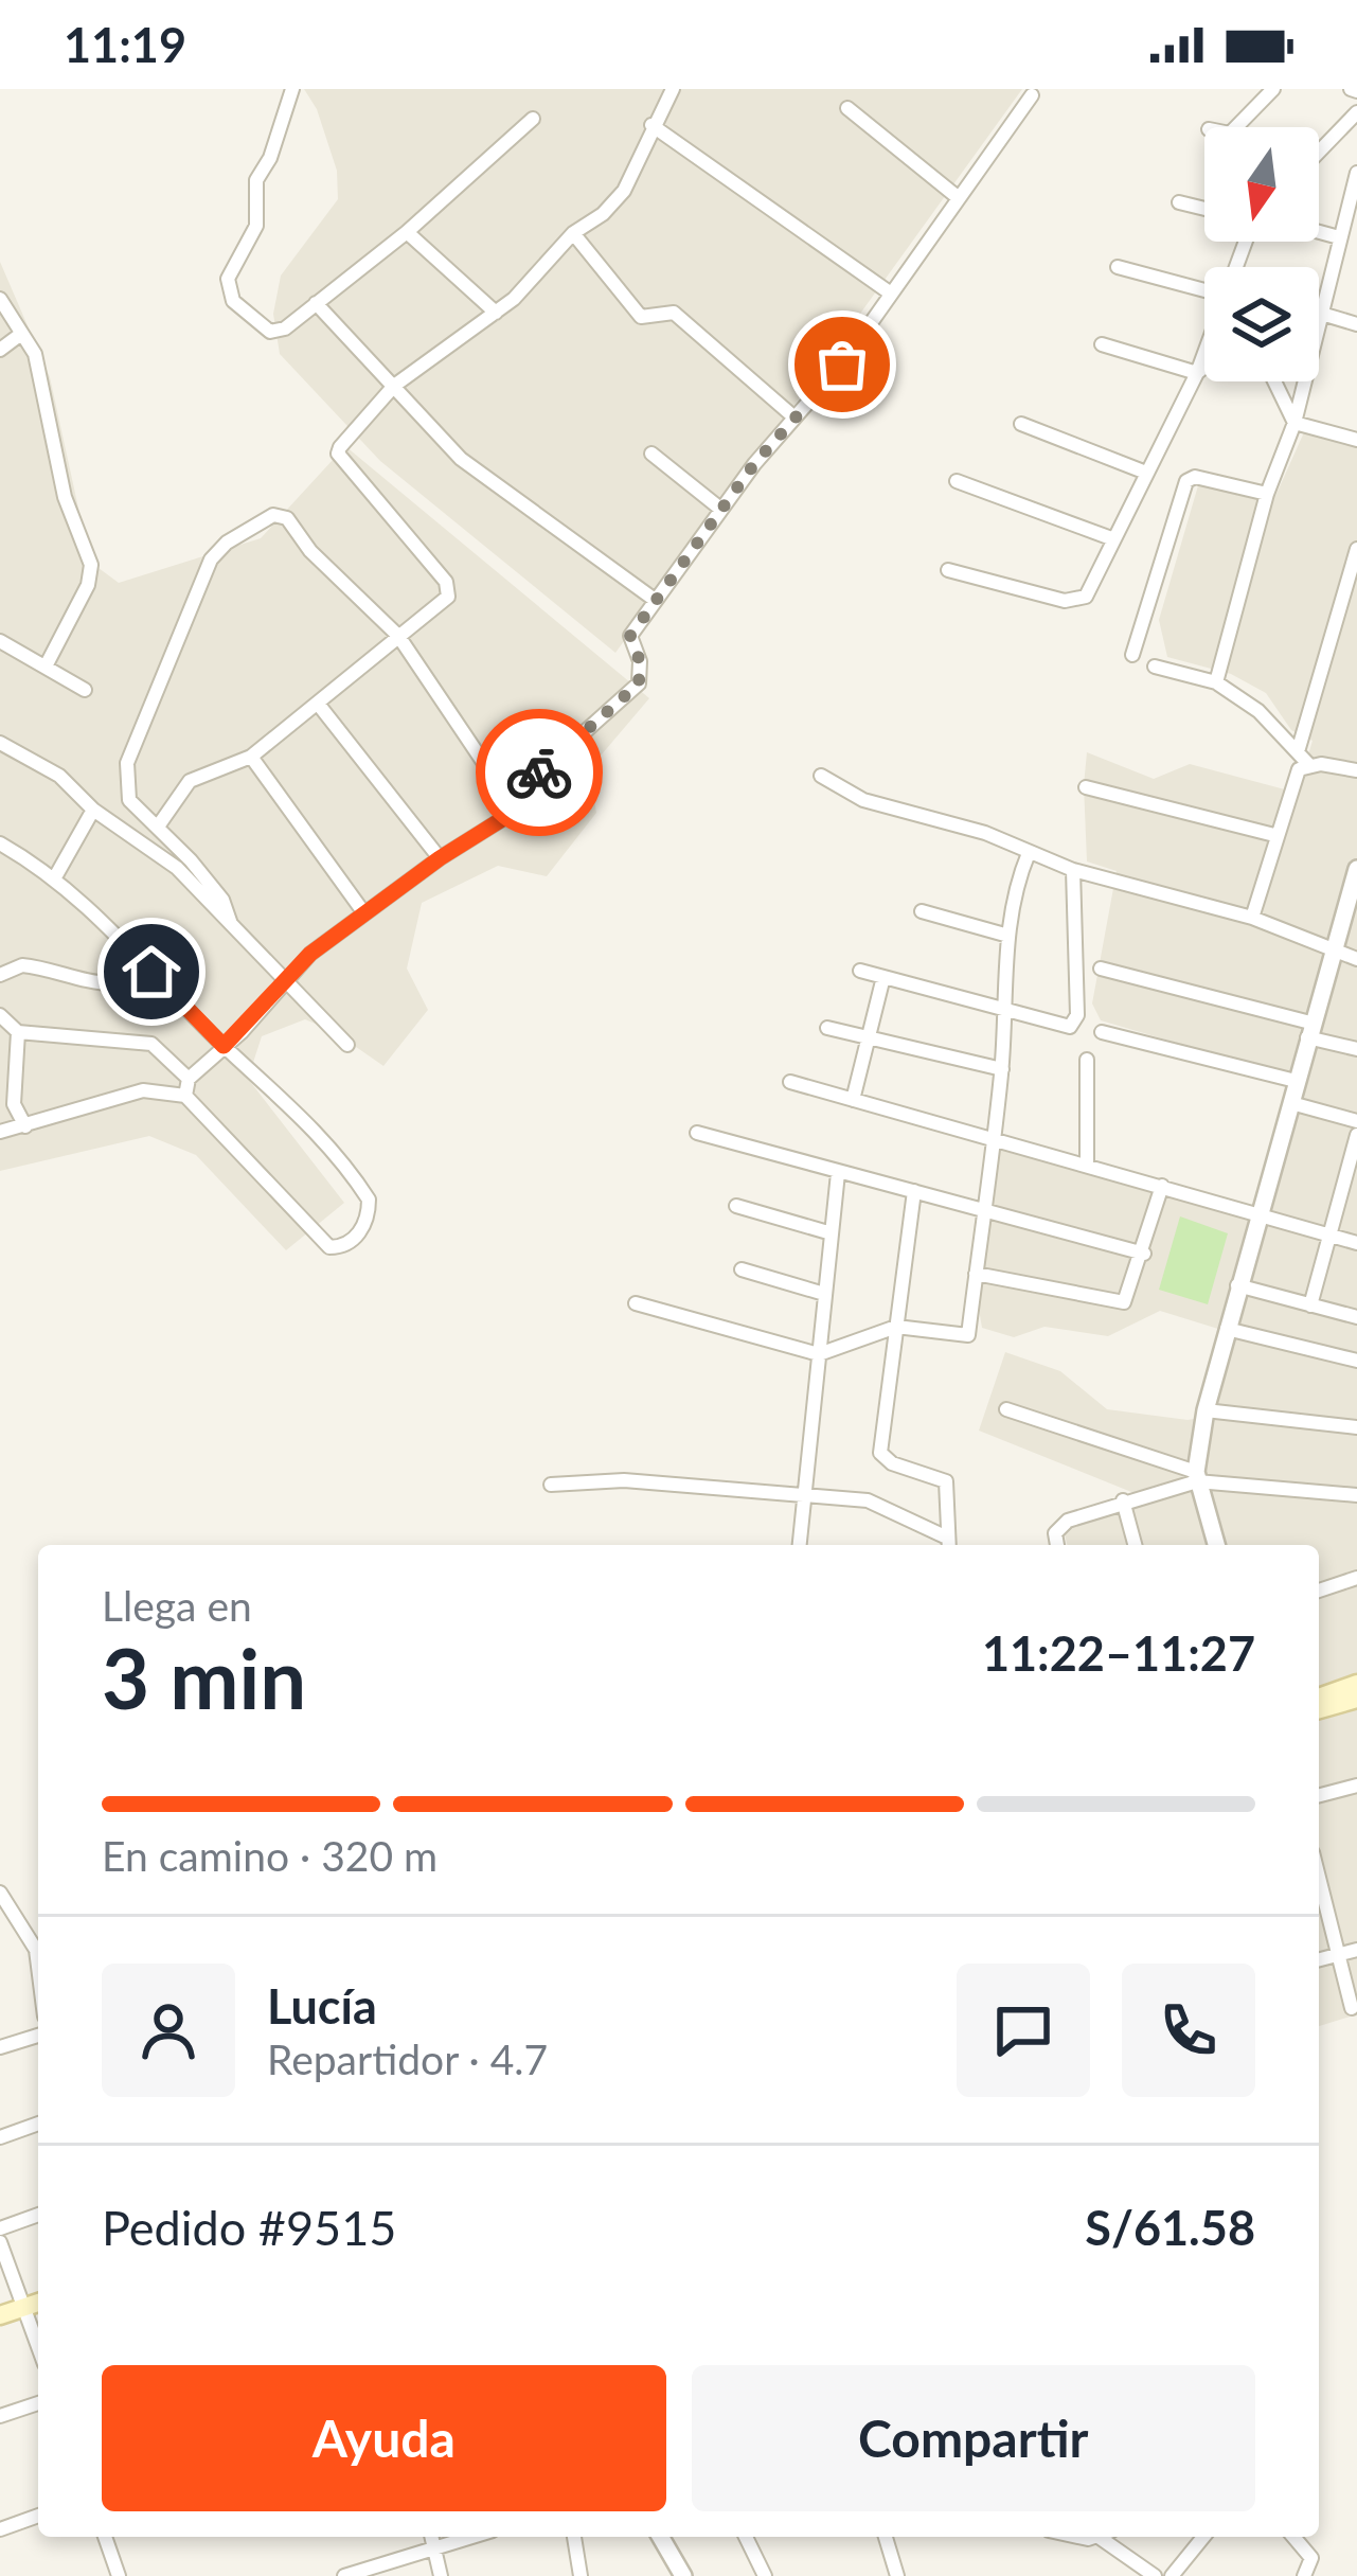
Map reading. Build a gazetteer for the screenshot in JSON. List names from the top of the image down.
{
  "north": "bottom",
  "page": {
    "status": "11:19",
    "heading": ["3 min", "Llega en", "11:22–11:27"],
    "panel": [
      "Lucía",
      "Repartidor · 4.7",
      "Pedido #9515",
      "S/61.58"
    ],
    "bar": "En camino · 320 m",
    "buttons": ["Ayuda", "Compartir"]
  }
}
